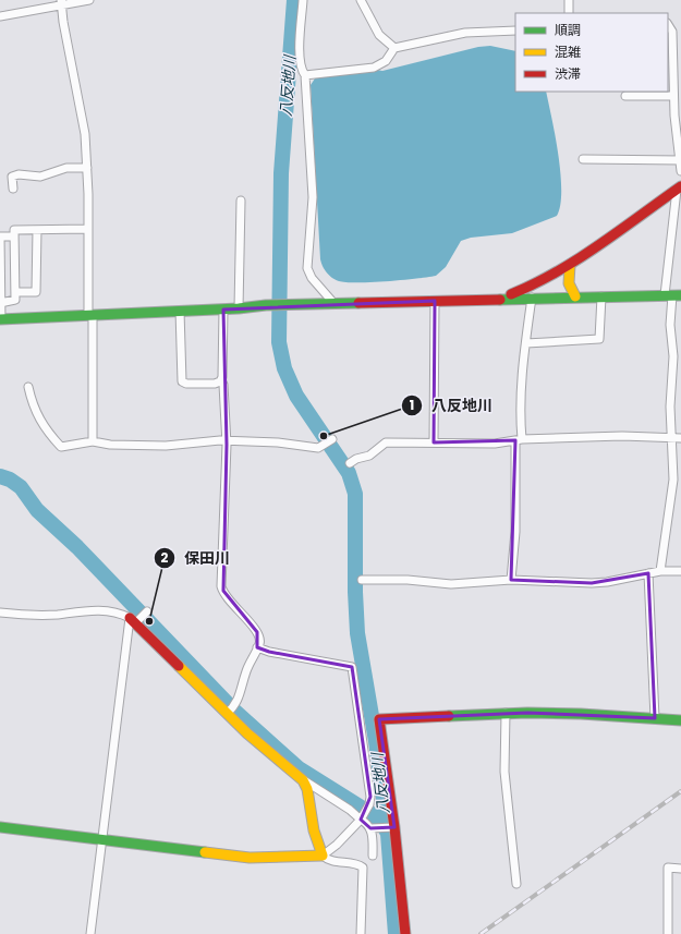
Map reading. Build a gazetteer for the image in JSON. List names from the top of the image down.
{
  "water": ["八反地川"],
  "places": ["八反地川", "保田川"],
  "legend": ["順調", "混雑", "渋滞"]
}
